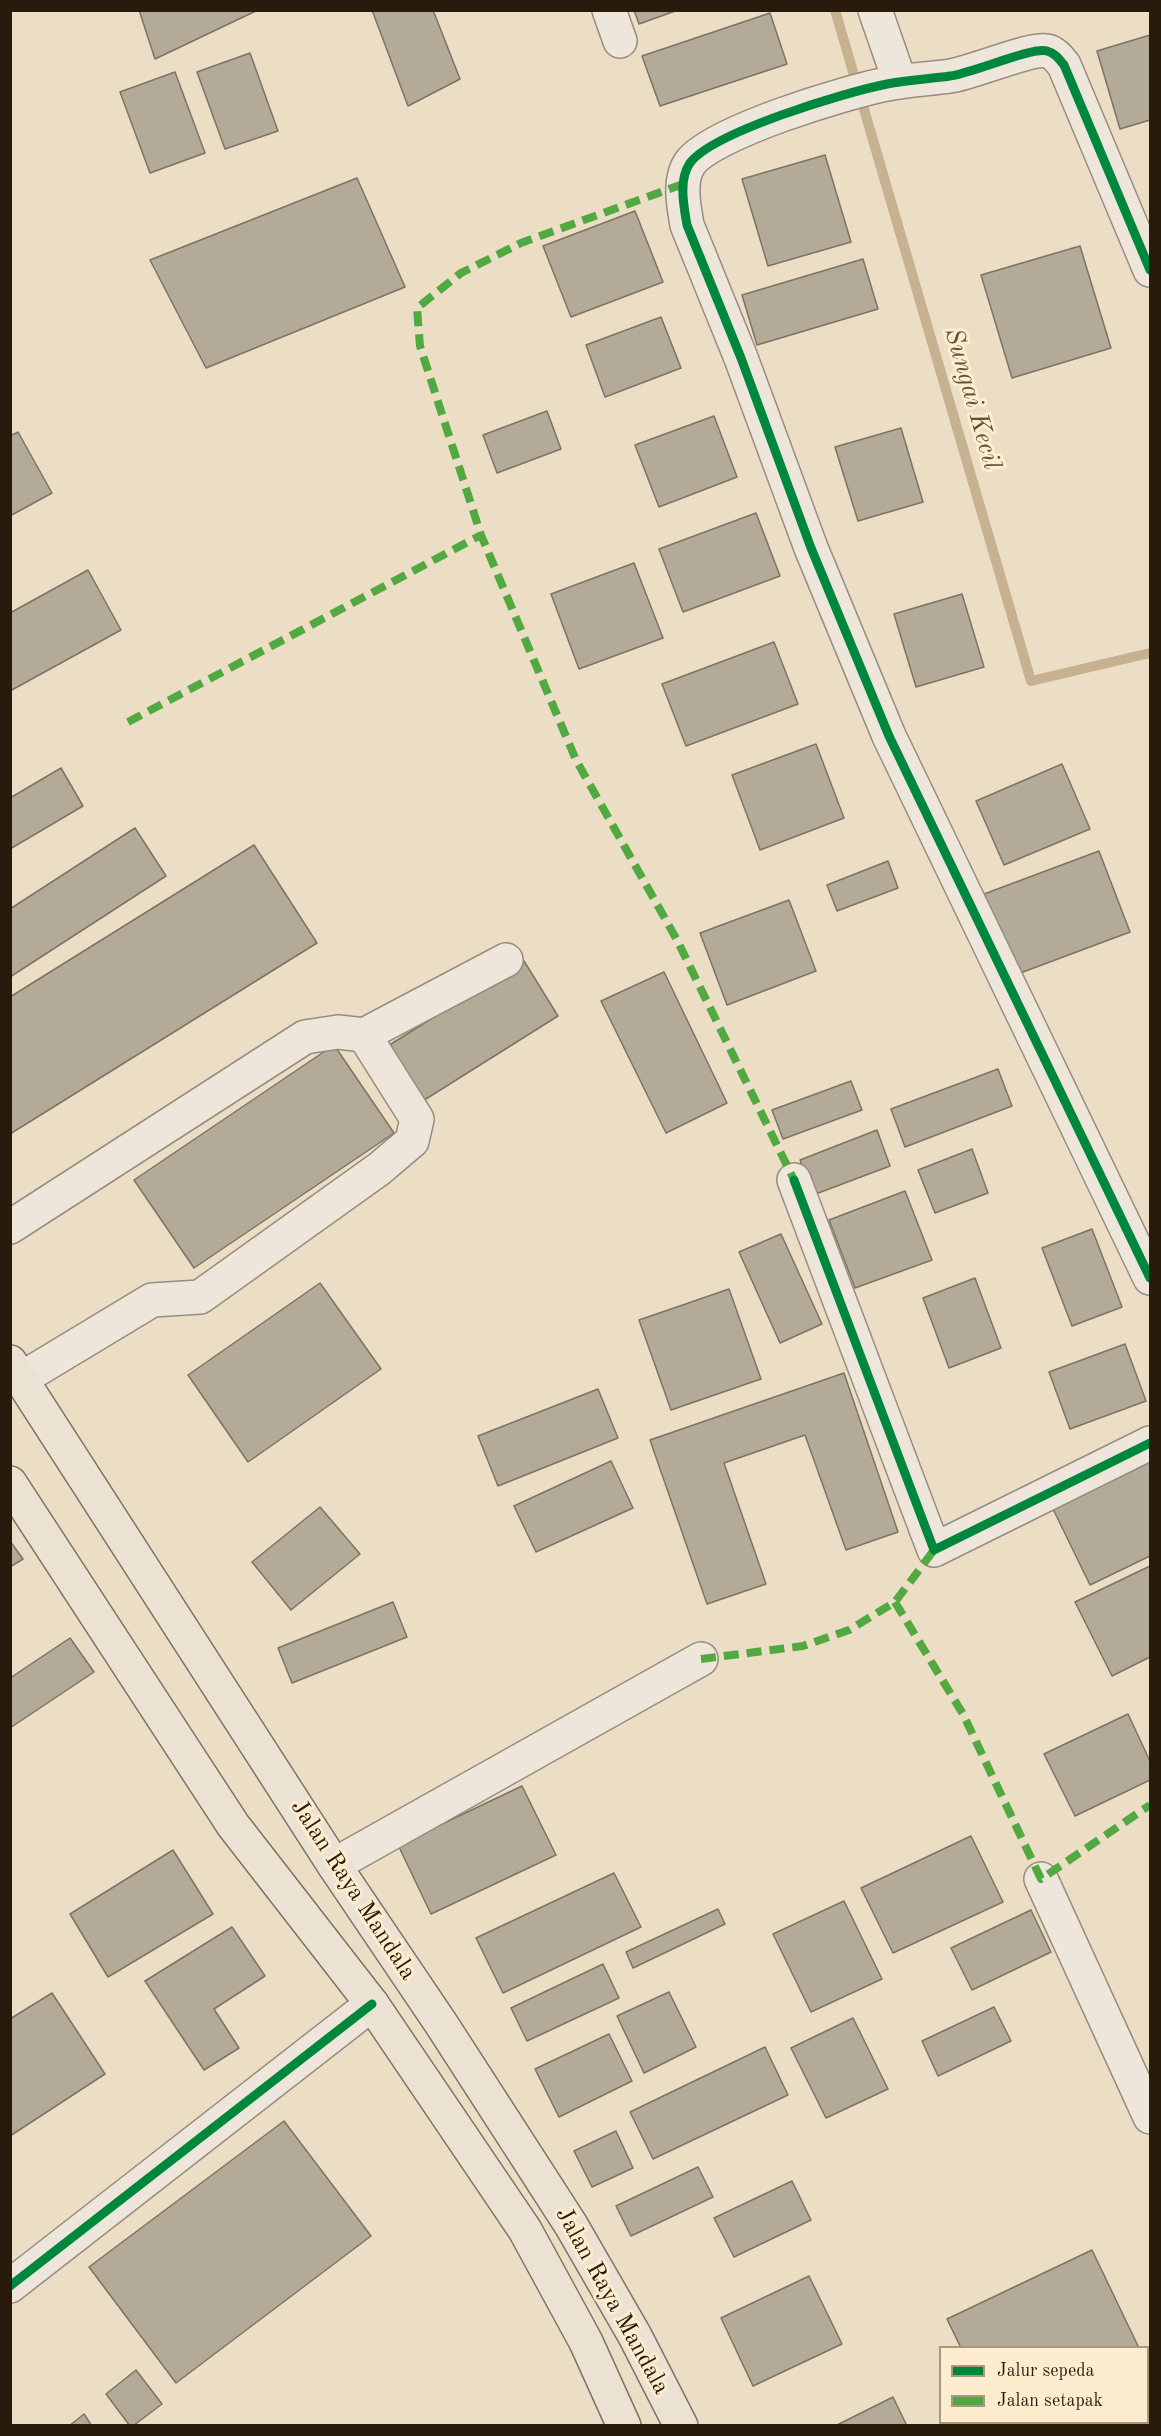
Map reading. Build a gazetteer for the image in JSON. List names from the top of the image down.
{
  "streets": {
    "highway": ["Jalan Raya Mandala"]
  },
  "water": ["Sungai Kecil"],
  "legend": ["Jalur sepeda", "Jalan setapak"]
}
